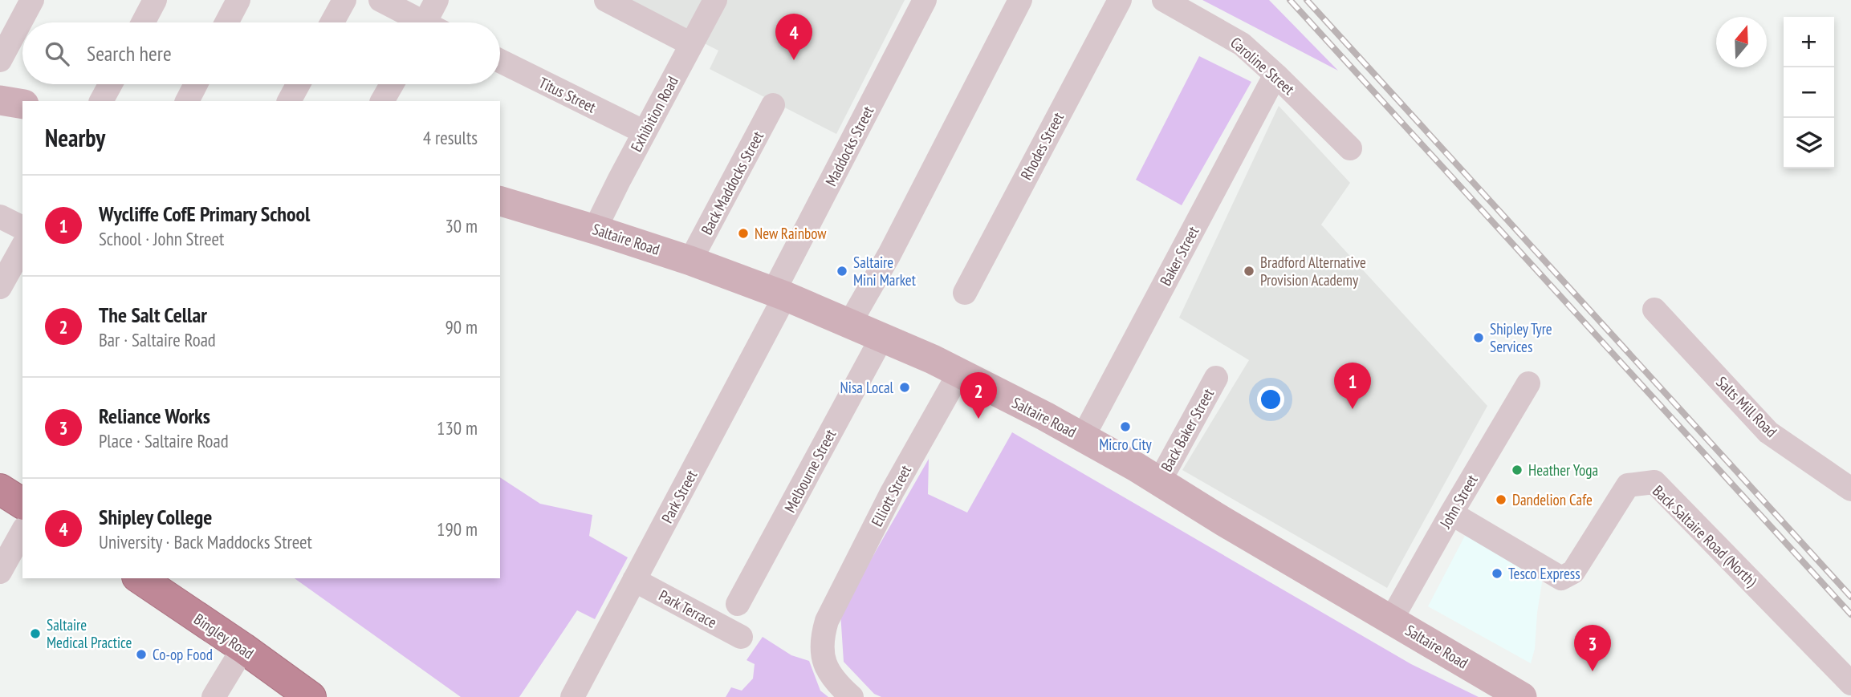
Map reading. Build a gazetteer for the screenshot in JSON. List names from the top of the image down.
{
  "streets": {
    "highway": ["Bingley Road"],
    "main road": ["Saltaire Road"],
    "street": [
      "Caroline Street",
      "Titus Street",
      "Exhibition Road",
      "Maddocks Street",
      "Rhodes Street",
      "Back Maddocks Street",
      "Baker Street",
      "Salts Mill Road",
      "Back Baker Street",
      "Melbourne Street",
      "Elliott Street",
      "Park Street",
      "John Street",
      "Back Saltaire Road (North)",
      "Park Terrace"
    ]
  },
  "crossings": [
    ["Caroline Street", "Baker Street"],
    ["Titus Street", "Exhibition Road"],
    ["Exhibition Road", "Saltaire Road"],
    ["Maddocks Street", "Saltaire Road"],
    ["Maddocks Street", "Park Street"],
    ["Back Maddocks Street", "Saltaire Road"],
    ["Saltaire Road", "Baker Street"],
    ["Saltaire Road", "Back Baker Street"],
    ["Saltaire Road", "Melbourne Street"],
    ["Saltaire Road", "Elliott Street"],
    ["Saltaire Road", "Park Street"],
    ["Saltaire Road", "John Street"],
    ["Park Street", "Park Terrace"],
    ["John Street", "Back Saltaire Road (North)"]
  ],
  "places": [
    "New Rainbow",
    "Saltaire Mini Market",
    "Bradford Alternative Provision Academy",
    "Shipley Tyre Services",
    "Nisa Local",
    "Micro City",
    "Heather Yoga",
    "Dandelion Cafe",
    "Tesco Express",
    "Saltaire Medical Practice",
    "Co-op Food"
  ],
  "north": "top",
  "page": {
    "pins": [
      "4",
      "1",
      "2",
      "3"
    ],
    "map_buttons": ["+", "−"],
    "search": "Search here",
    "heading": ["Nearby", "4 results"],
    "list": [
      {
        "mark": "1",
        "name": "Wycliffe CofE Primary School",
        "note": "School · John Street",
        "value": "30 m"
      },
      {
        "mark": "2",
        "name": "The Salt Cellar",
        "note": "Bar · Saltaire Road",
        "value": "90 m"
      },
      {
        "mark": "3",
        "name": "Reliance Works",
        "note": "Place · Saltaire Road",
        "value": "130 m"
      },
      {
        "mark": "4",
        "name": "Shipley College",
        "note": "University · Back Maddocks Street",
        "value": "190 m"
      }
    ]
  }
}
